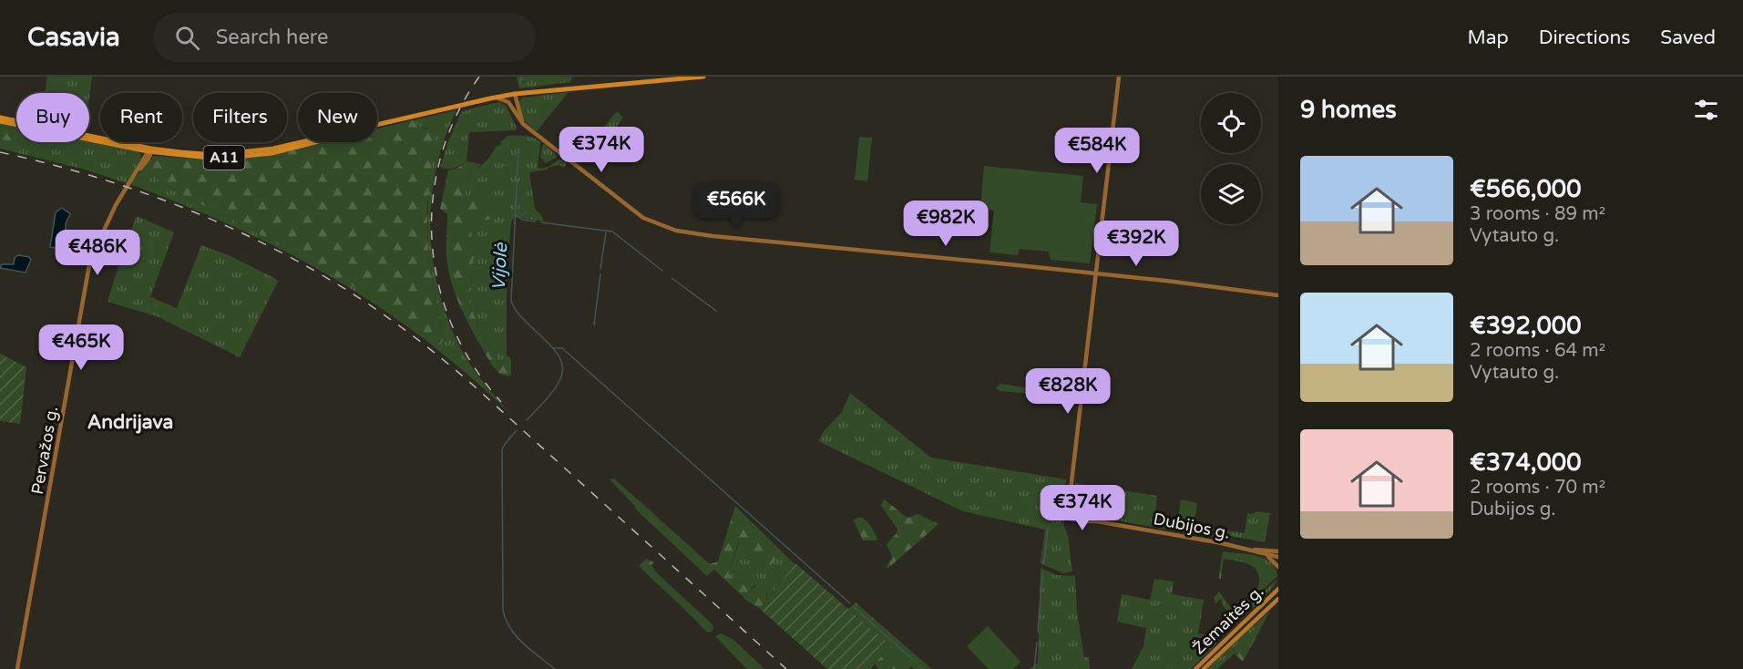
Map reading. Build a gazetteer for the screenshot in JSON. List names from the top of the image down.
{
  "streets": {
    "highway": ["A11"],
    "main road": ["Pervažos g.", "Dubijos g.", "Žemaitės g."]
  },
  "crossings": [
    ["A11", "Pervažos g."]
  ],
  "districts": ["Andrijava"],
  "water": ["Vijolė"],
  "page": {
    "header": "Casavia",
    "search": "Search here",
    "nav": ["Map", "Directions", "Saved"],
    "heading": "9 homes",
    "chip": [
      "Buy",
      "Rent",
      "Filters",
      "New"
    ],
    "price": [
      "€374K",
      "€584K",
      "€566K",
      "€982K",
      "€392K",
      "€486K",
      "€465K",
      "€828K",
      "€374K"
    ],
    "list": [
      {
        "name": "€566,000",
        "note": "3 rooms · 89 m² · Vytauto g."
      },
      {
        "name": "€392,000",
        "note": "2 rooms · 64 m² · Vytauto g."
      },
      {
        "name": "€374,000",
        "note": "2 rooms · 70 m² · Dubijos g."
      }
    ]
  }
}
